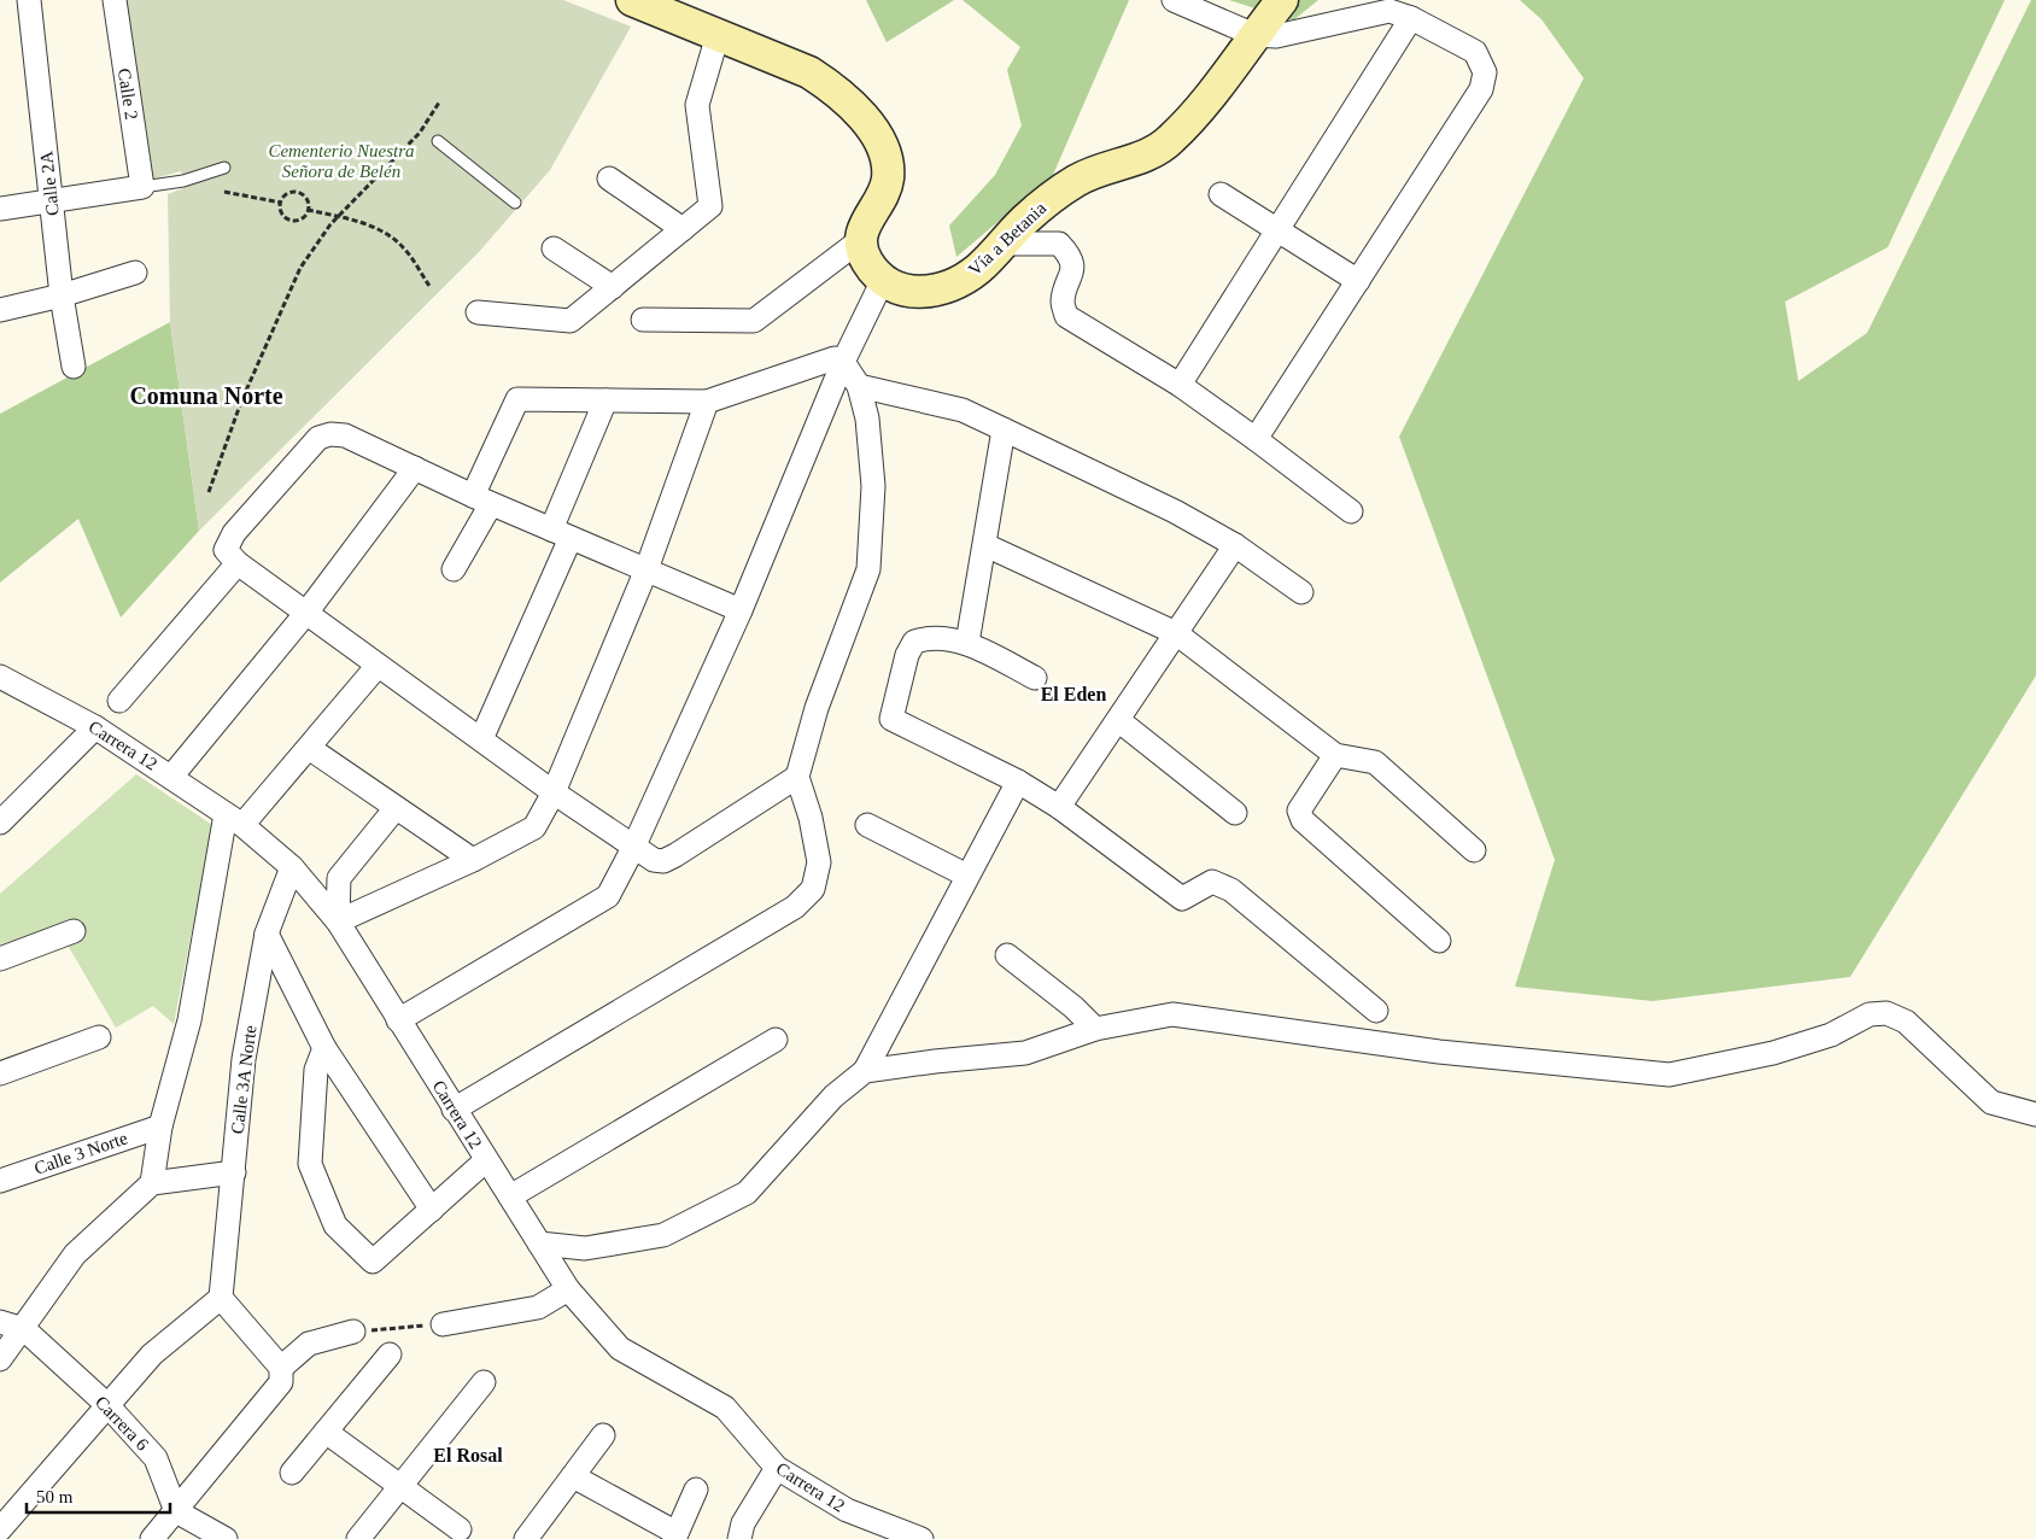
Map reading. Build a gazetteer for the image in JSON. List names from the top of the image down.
{
  "streets": {
    "street": [
      "Calle 2",
      "Calle 2A",
      "Vía a Betania",
      "Carrera 12",
      "Calle 3A Norte",
      "Calle 3 Norte",
      "Carrera 6"
    ]
  },
  "crossings": [
    ["Carrera 12", "Calle 3A Norte"]
  ],
  "districts": ["Comuna Norte", "El Eden", "El Rosal"],
  "parks": ["Cementerio Nuestra Señora de Belén"],
  "scale_bar": "50 m"
}
